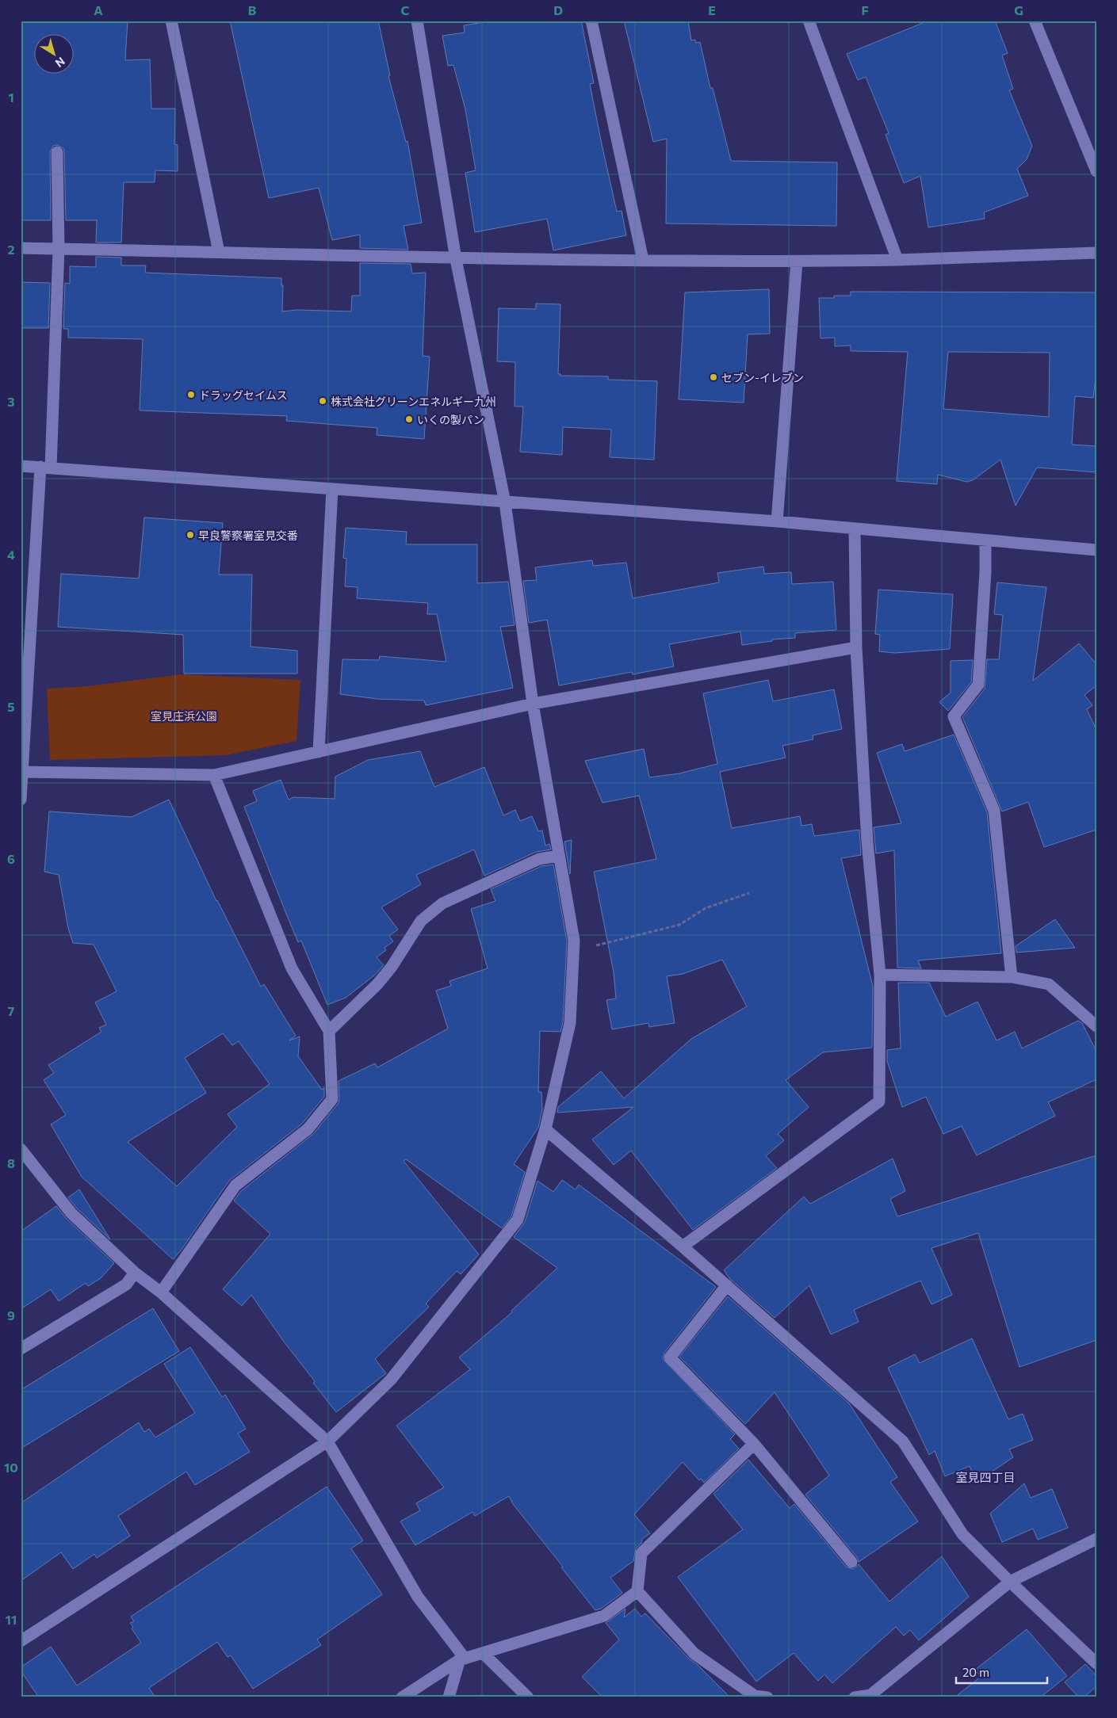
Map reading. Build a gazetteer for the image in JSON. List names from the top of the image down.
{
  "districts": ["室見四丁目"],
  "parks": ["室見庄浜公園"],
  "places": [
    "セブン-イレブン",
    "ドラッグセイムス",
    "株式会社グリーンエネルギー九州",
    "いくの製パン",
    "早良警察署室見交番"
  ],
  "scale_bar": "20 m",
  "north": "bottom right",
  "grid": {
    "columns": [
      "A",
      "B",
      "C",
      "D",
      "E",
      "F",
      "G"
    ],
    "rows": [
      "1",
      "2",
      "3",
      "4",
      "5",
      "6",
      "7",
      "8",
      "9",
      "10",
      "11"
    ]
  }
}
